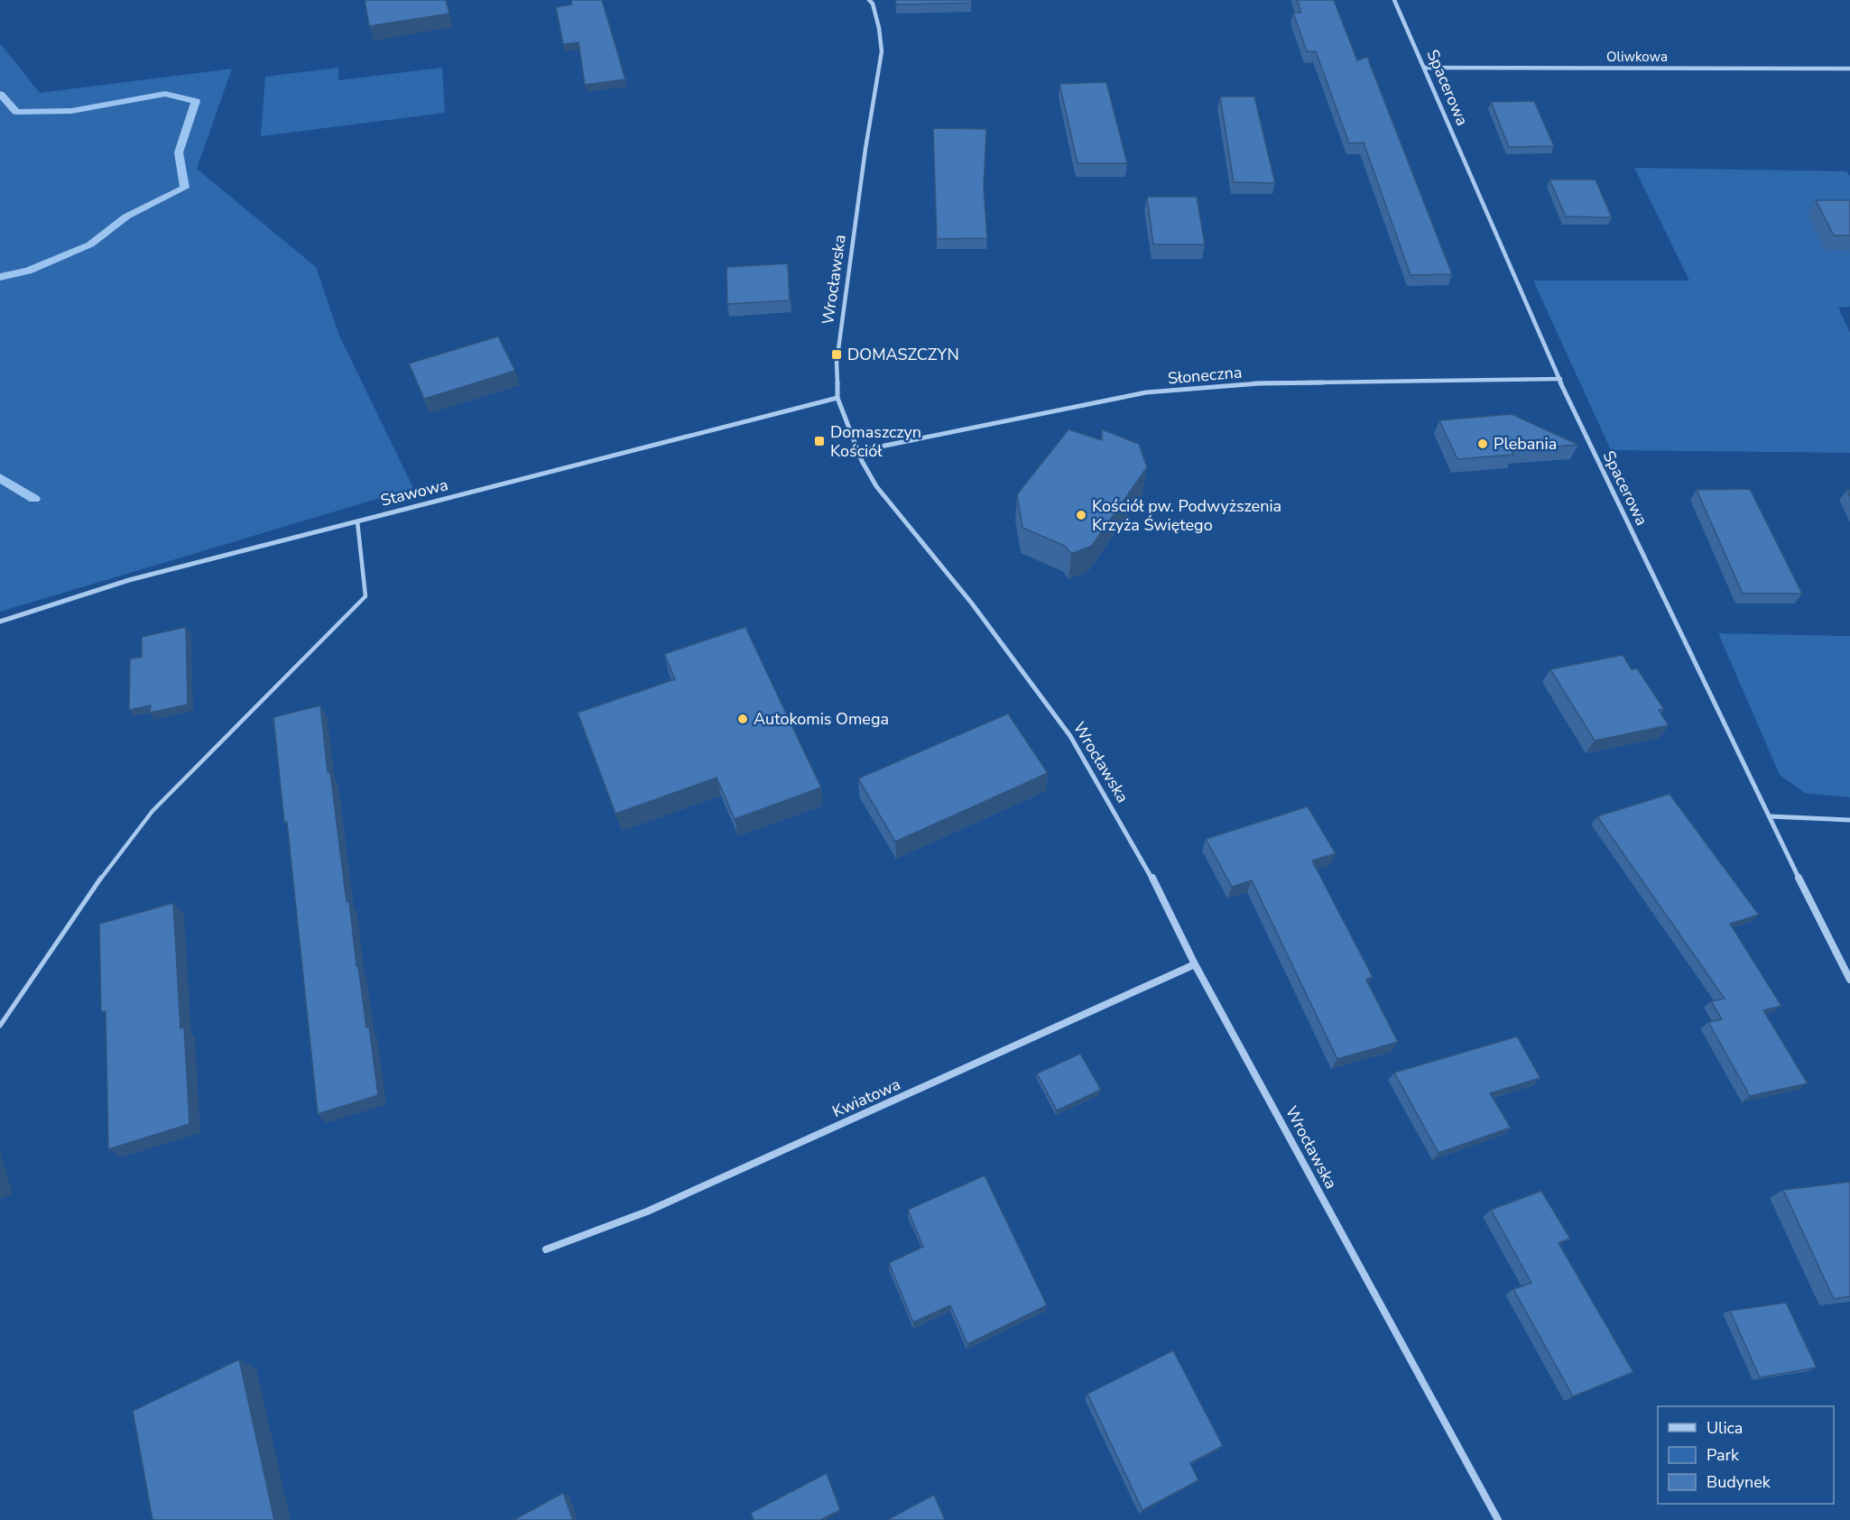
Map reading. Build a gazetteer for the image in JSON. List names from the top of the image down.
{
  "streets": {
    "street": [
      "Oliwkowa",
      "Spacerowa",
      "Wrocławska",
      "Słoneczna",
      "Stawowa",
      "Kwiatowa"
    ]
  },
  "crossings": [
    ["Oliwkowa", "Spacerowa"],
    ["Spacerowa", "Słoneczna"],
    ["Wrocławska", "Słoneczna"],
    ["Wrocławska", "Stawowa"],
    ["Wrocławska", "Kwiatowa"]
  ],
  "places": {
    "transit": ["DOMASZCZYN", "Domaszczyn Kościół"],
    "other": ["Plebania", "Kościół pw. Podwyższenia Krzyża Świętego", "Autokomis Omega"]
  },
  "legend": ["Ulica", "Park", "Budynek"]
}
